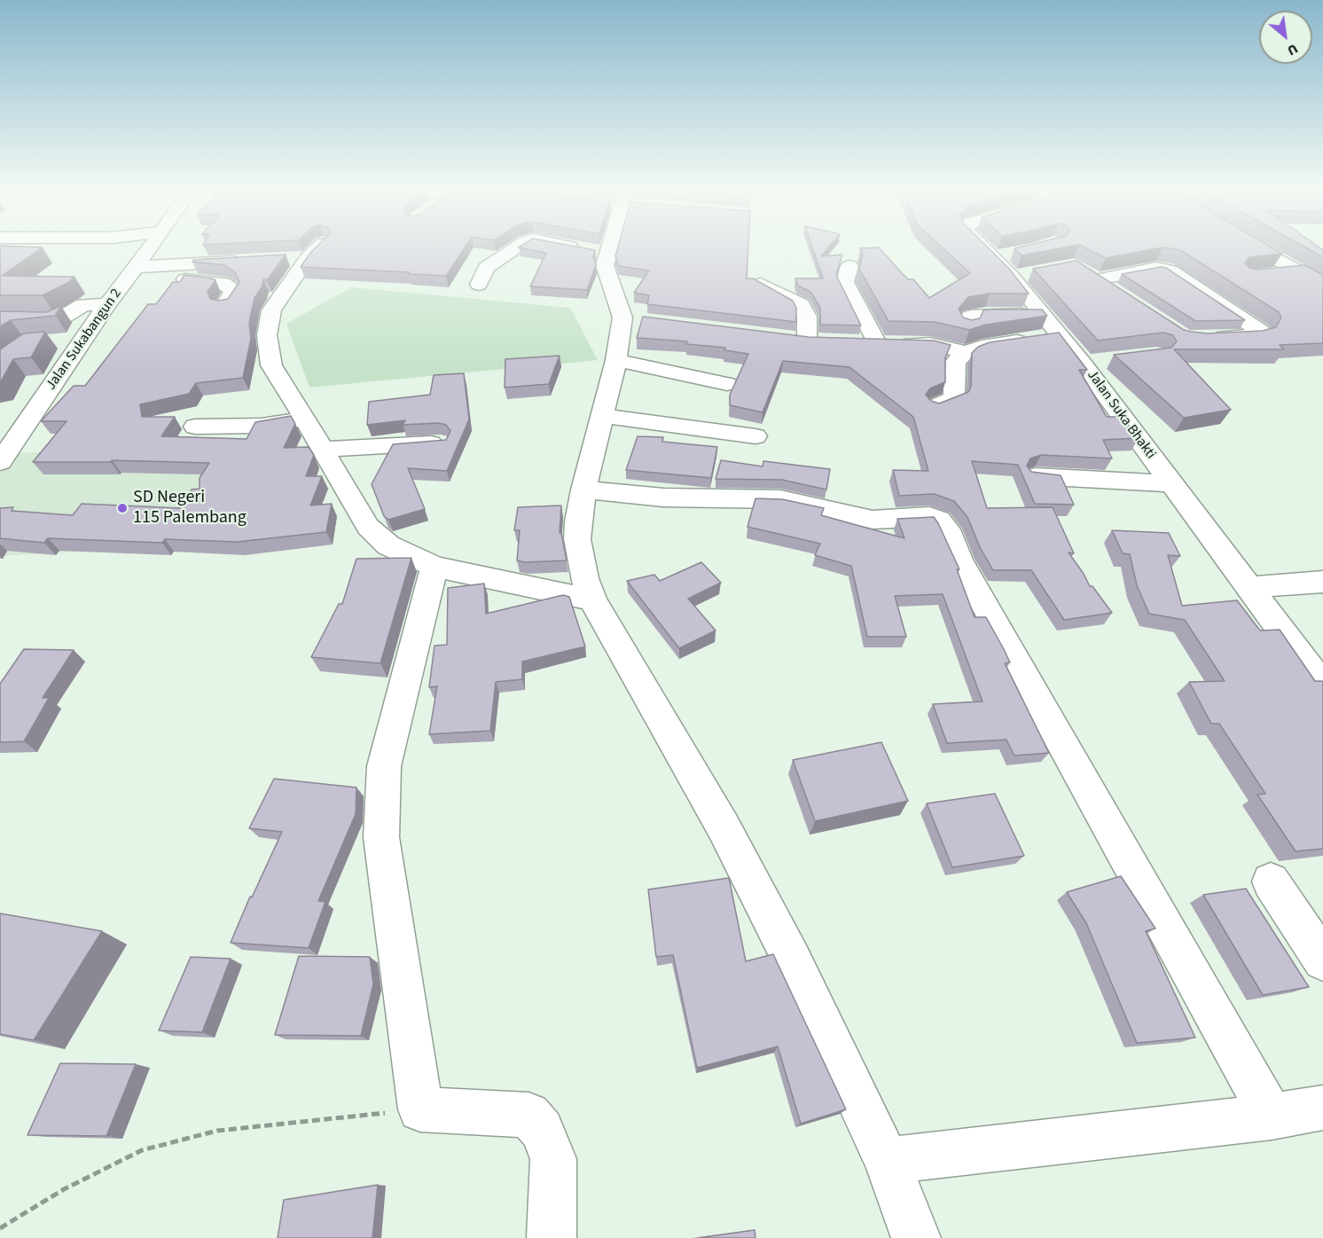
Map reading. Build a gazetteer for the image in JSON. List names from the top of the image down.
{
  "streets": {
    "street": ["Jalan Sukabangun 2", "Jalan Suka Bhakti"]
  },
  "places": ["SD Negeri 115 Palembang"],
  "north": "bottom right"
}
